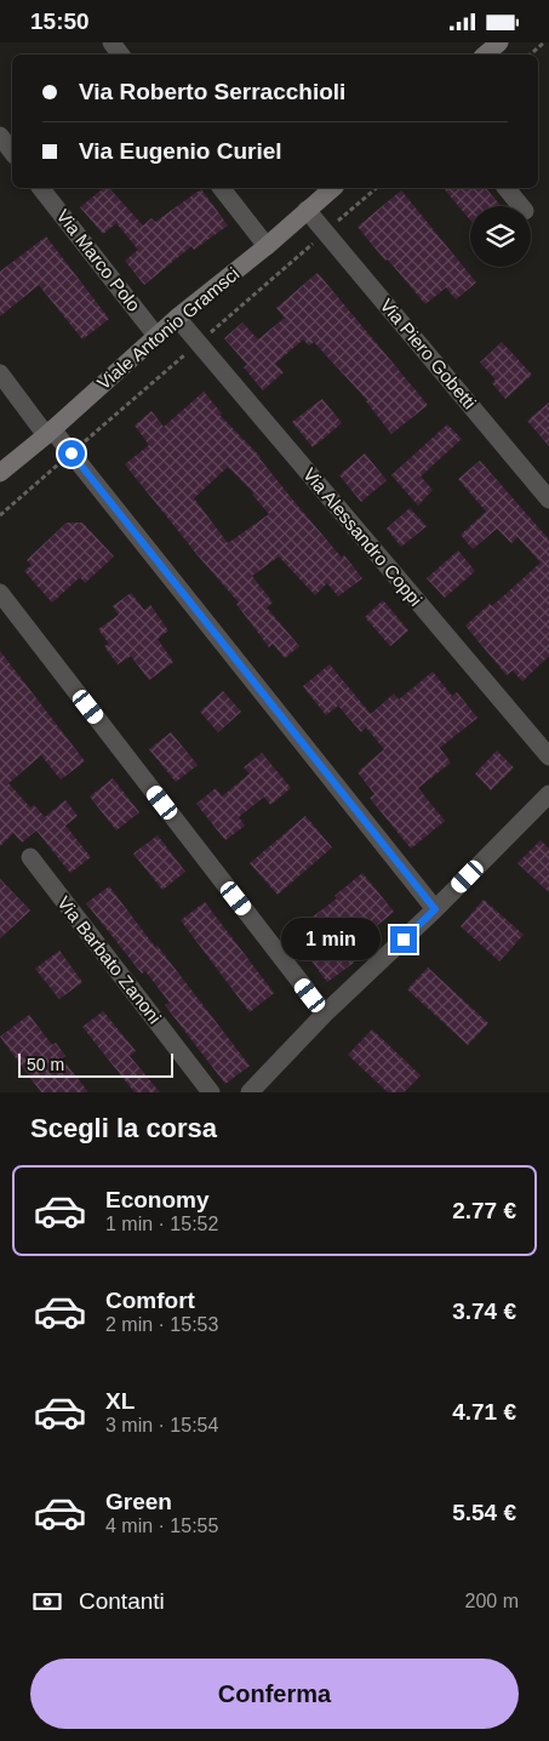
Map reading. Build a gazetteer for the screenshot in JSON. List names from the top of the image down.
{
  "streets": {
    "street": [
      "Via Marco Polo",
      "Viale Antonio Gramsci",
      "Via Piero Gobetti",
      "Via Alessandro Coppi",
      "Via Barbato Zanoni"
    ]
  },
  "crossings": [
    ["Via Marco Polo", "Viale Antonio Gramsci"],
    ["Viale Antonio Gramsci", "Via Piero Gobetti"],
    ["Viale Antonio Gramsci", "Via Alessandro Coppi"]
  ],
  "scale_bar": "50 m",
  "page": {
    "status": "15:50",
    "banner": ["Via Roberto Serracchioli", "Via Eugenio Curiel"],
    "bubble": "1 min",
    "scale": "50 m",
    "heading": "Scegli la corsa",
    "list": [
      {
        "name": "Economy",
        "note": "1 min · 15:52",
        "value": "2.77 €"
      },
      {
        "name": "Comfort",
        "note": "2 min · 15:53",
        "value": "3.74 €"
      },
      {
        "name": "XL",
        "note": "3 min · 15:54",
        "value": "4.71 €"
      },
      {
        "name": "Green",
        "note": "4 min · 15:55",
        "value": "5.54 €"
      }
    ],
    "pay": ["Contanti", "200 m"],
    "buttons": "Conferma"
  }
}
